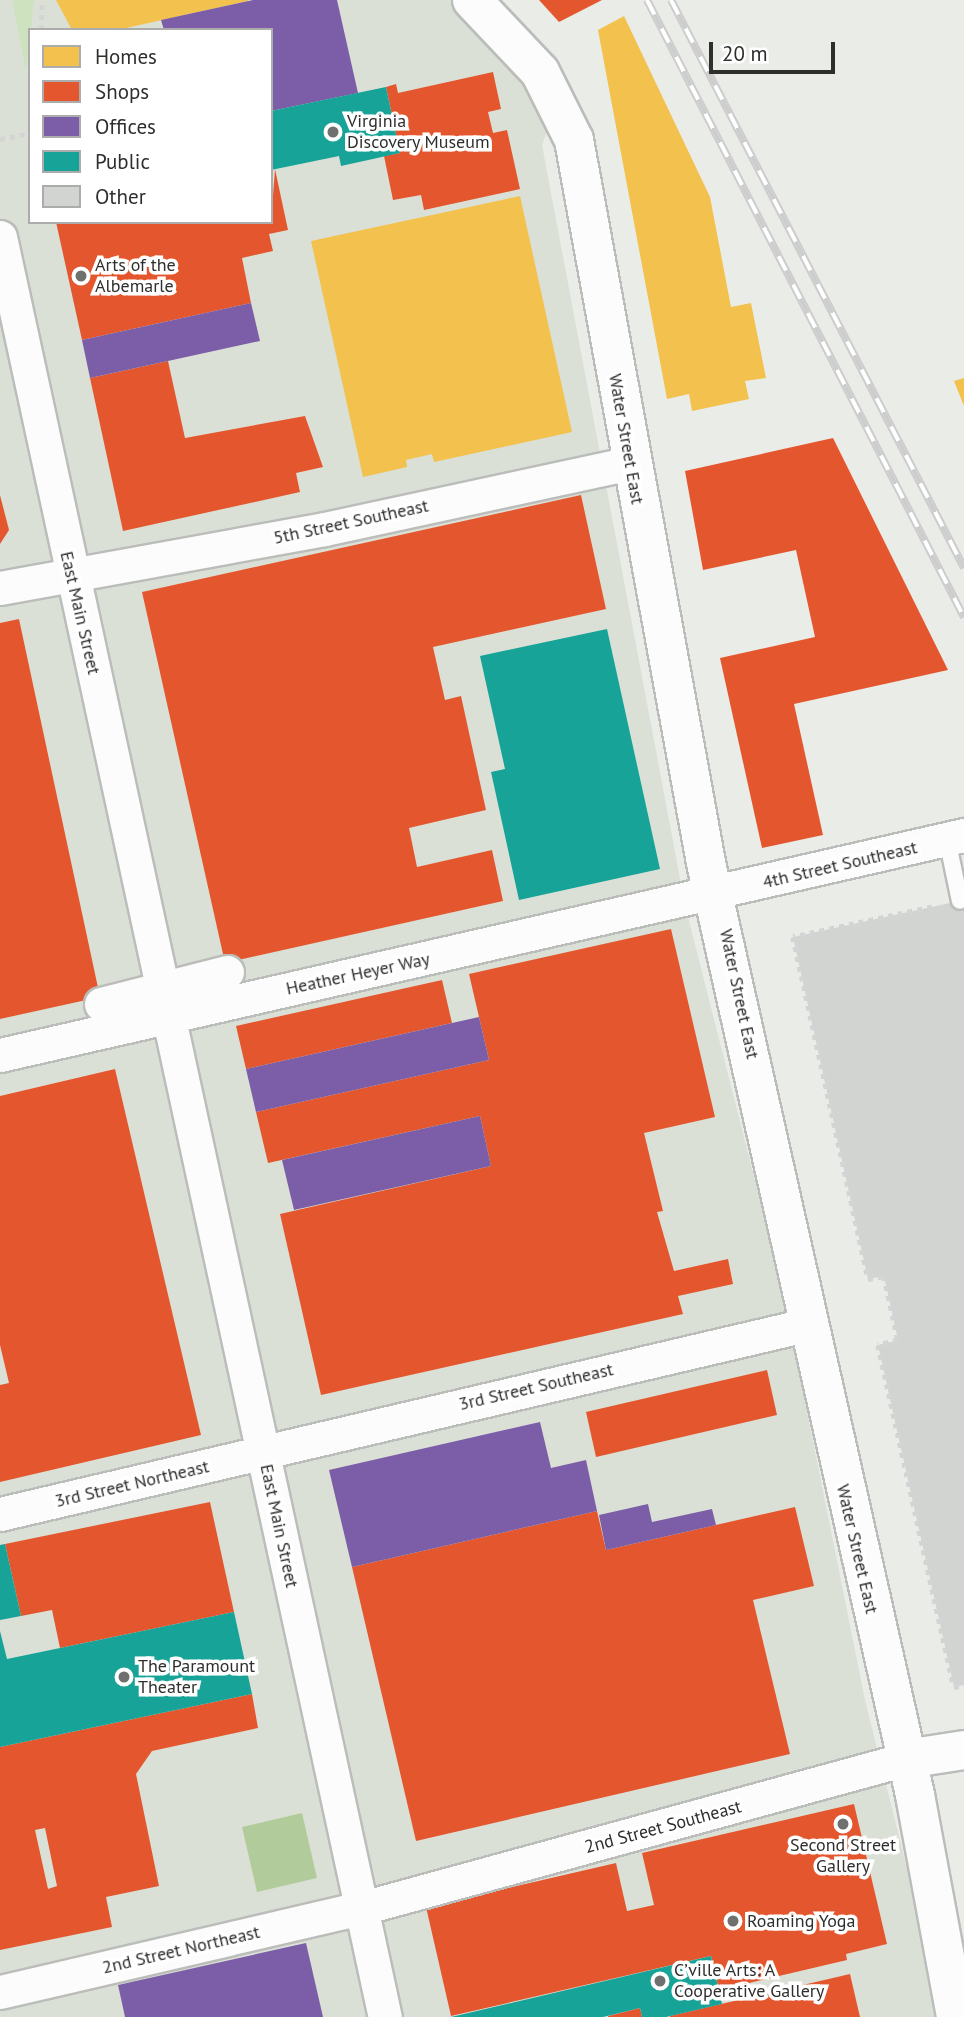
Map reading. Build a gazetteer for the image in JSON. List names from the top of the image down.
{
  "streets": {
    "street": [
      "Water Street East",
      "5th Street Southeast",
      "East Main Street",
      "4th Street Southeast",
      "Heather Heyer Way",
      "3rd Street Southeast",
      "3rd Street Northeast",
      "2nd Street Southeast",
      "2nd Street Northeast"
    ]
  },
  "crossings": [
    ["Water Street East", "5th Street Southeast"],
    ["Water Street East", "4th Street Southeast"],
    ["Water Street East", "Heather Heyer Way"],
    ["Water Street East", "3rd Street Southeast"],
    ["Water Street East", "2nd Street Southeast"],
    ["5th Street Southeast", "East Main Street"],
    ["East Main Street", "Heather Heyer Way"],
    ["East Main Street", "3rd Street Southeast"],
    ["East Main Street", "3rd Street Northeast"],
    ["East Main Street", "2nd Street Southeast"],
    ["East Main Street", "2nd Street Northeast"],
    ["4th Street Southeast", "Heather Heyer Way"],
    ["3rd Street Southeast", "3rd Street Northeast"],
    ["2nd Street Southeast", "2nd Street Northeast"]
  ],
  "places": [
    "Virginia Discovery Museum",
    "Arts of the Albemarle",
    "The Paramount Theater",
    "Second Street Gallery",
    "Roaming Yoga",
    "C’ville Arts: A Cooperative Gallery"
  ],
  "legend": [
    "Homes",
    "Shops",
    "Offices",
    "Public",
    "Other"
  ],
  "scale_bar": "20 m"
}
